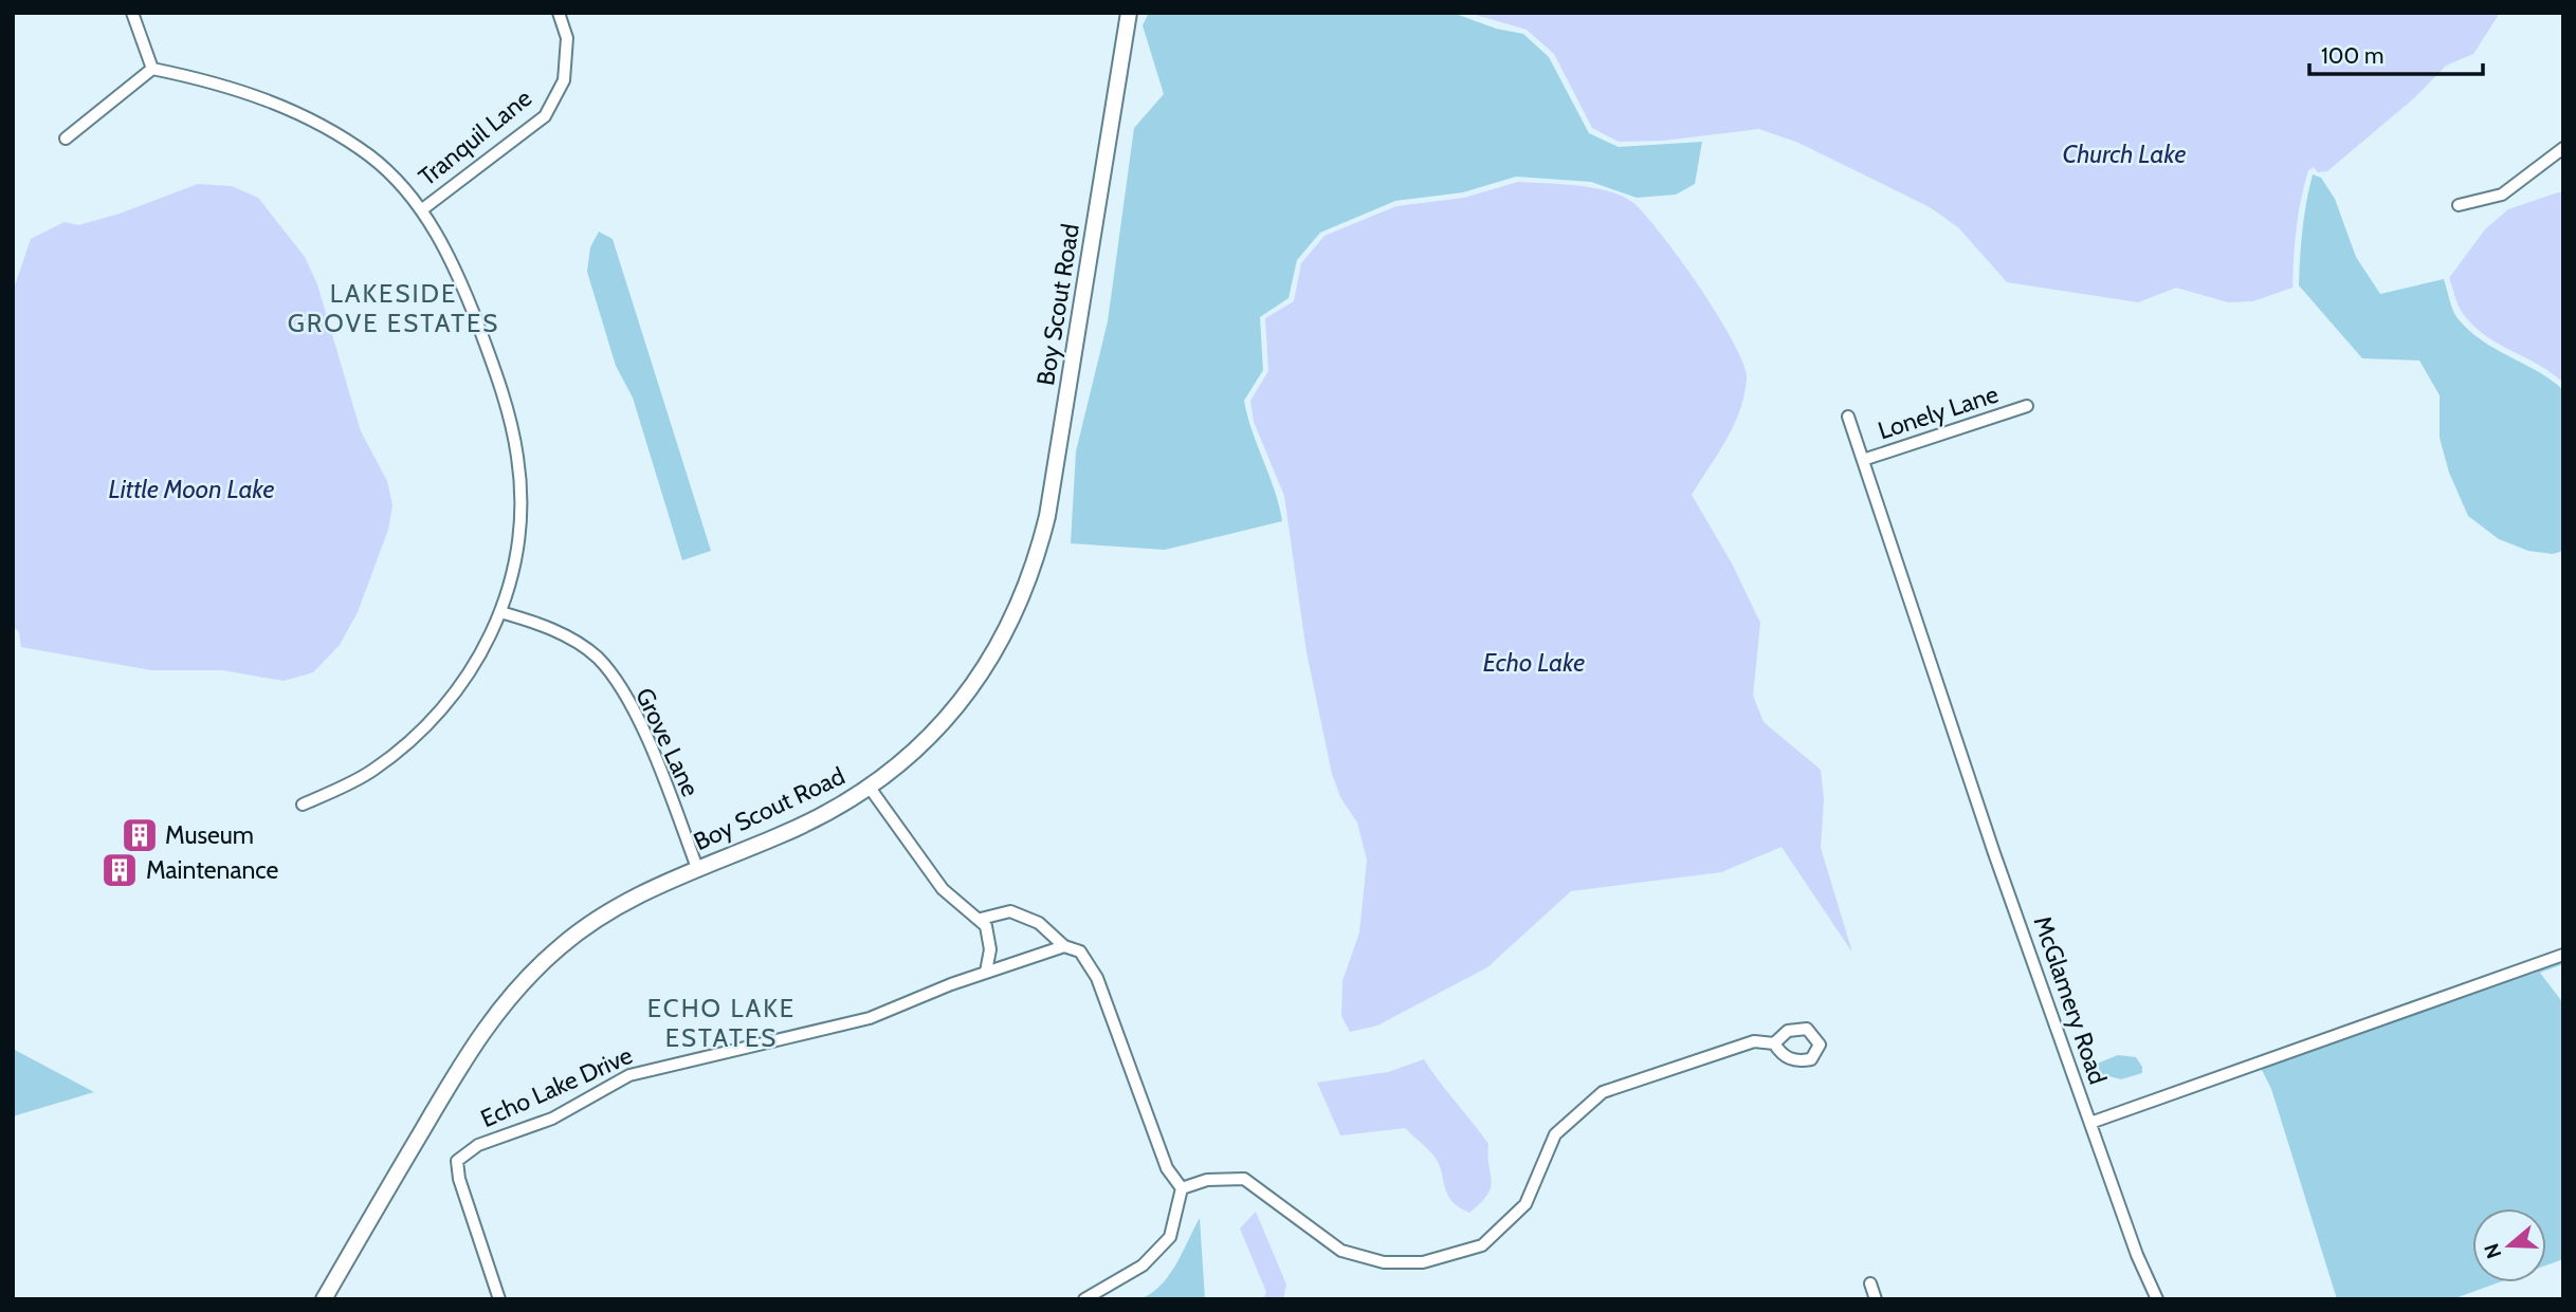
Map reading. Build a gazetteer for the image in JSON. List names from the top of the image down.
{
  "streets": {
    "street": [
      "Tranquil Lane",
      "Boy Scout Road",
      "Lonely Lane",
      "Grove Lane",
      "McGlamery Road",
      "Echo Lake Drive"
    ]
  },
  "crossings": [
    ["Boy Scout Road", "Grove Lane"],
    ["Lonely Lane", "McGlamery Road"]
  ],
  "districts": ["LAKESIDE GROVE ESTATES", "ECHO LAKE ESTATES"],
  "water": ["Church Lake", "Little Moon Lake", "Echo Lake"],
  "places": {
    "building": ["Museum", "Maintenance"]
  },
  "scale_bar": "100 m",
  "north": "left"
}
